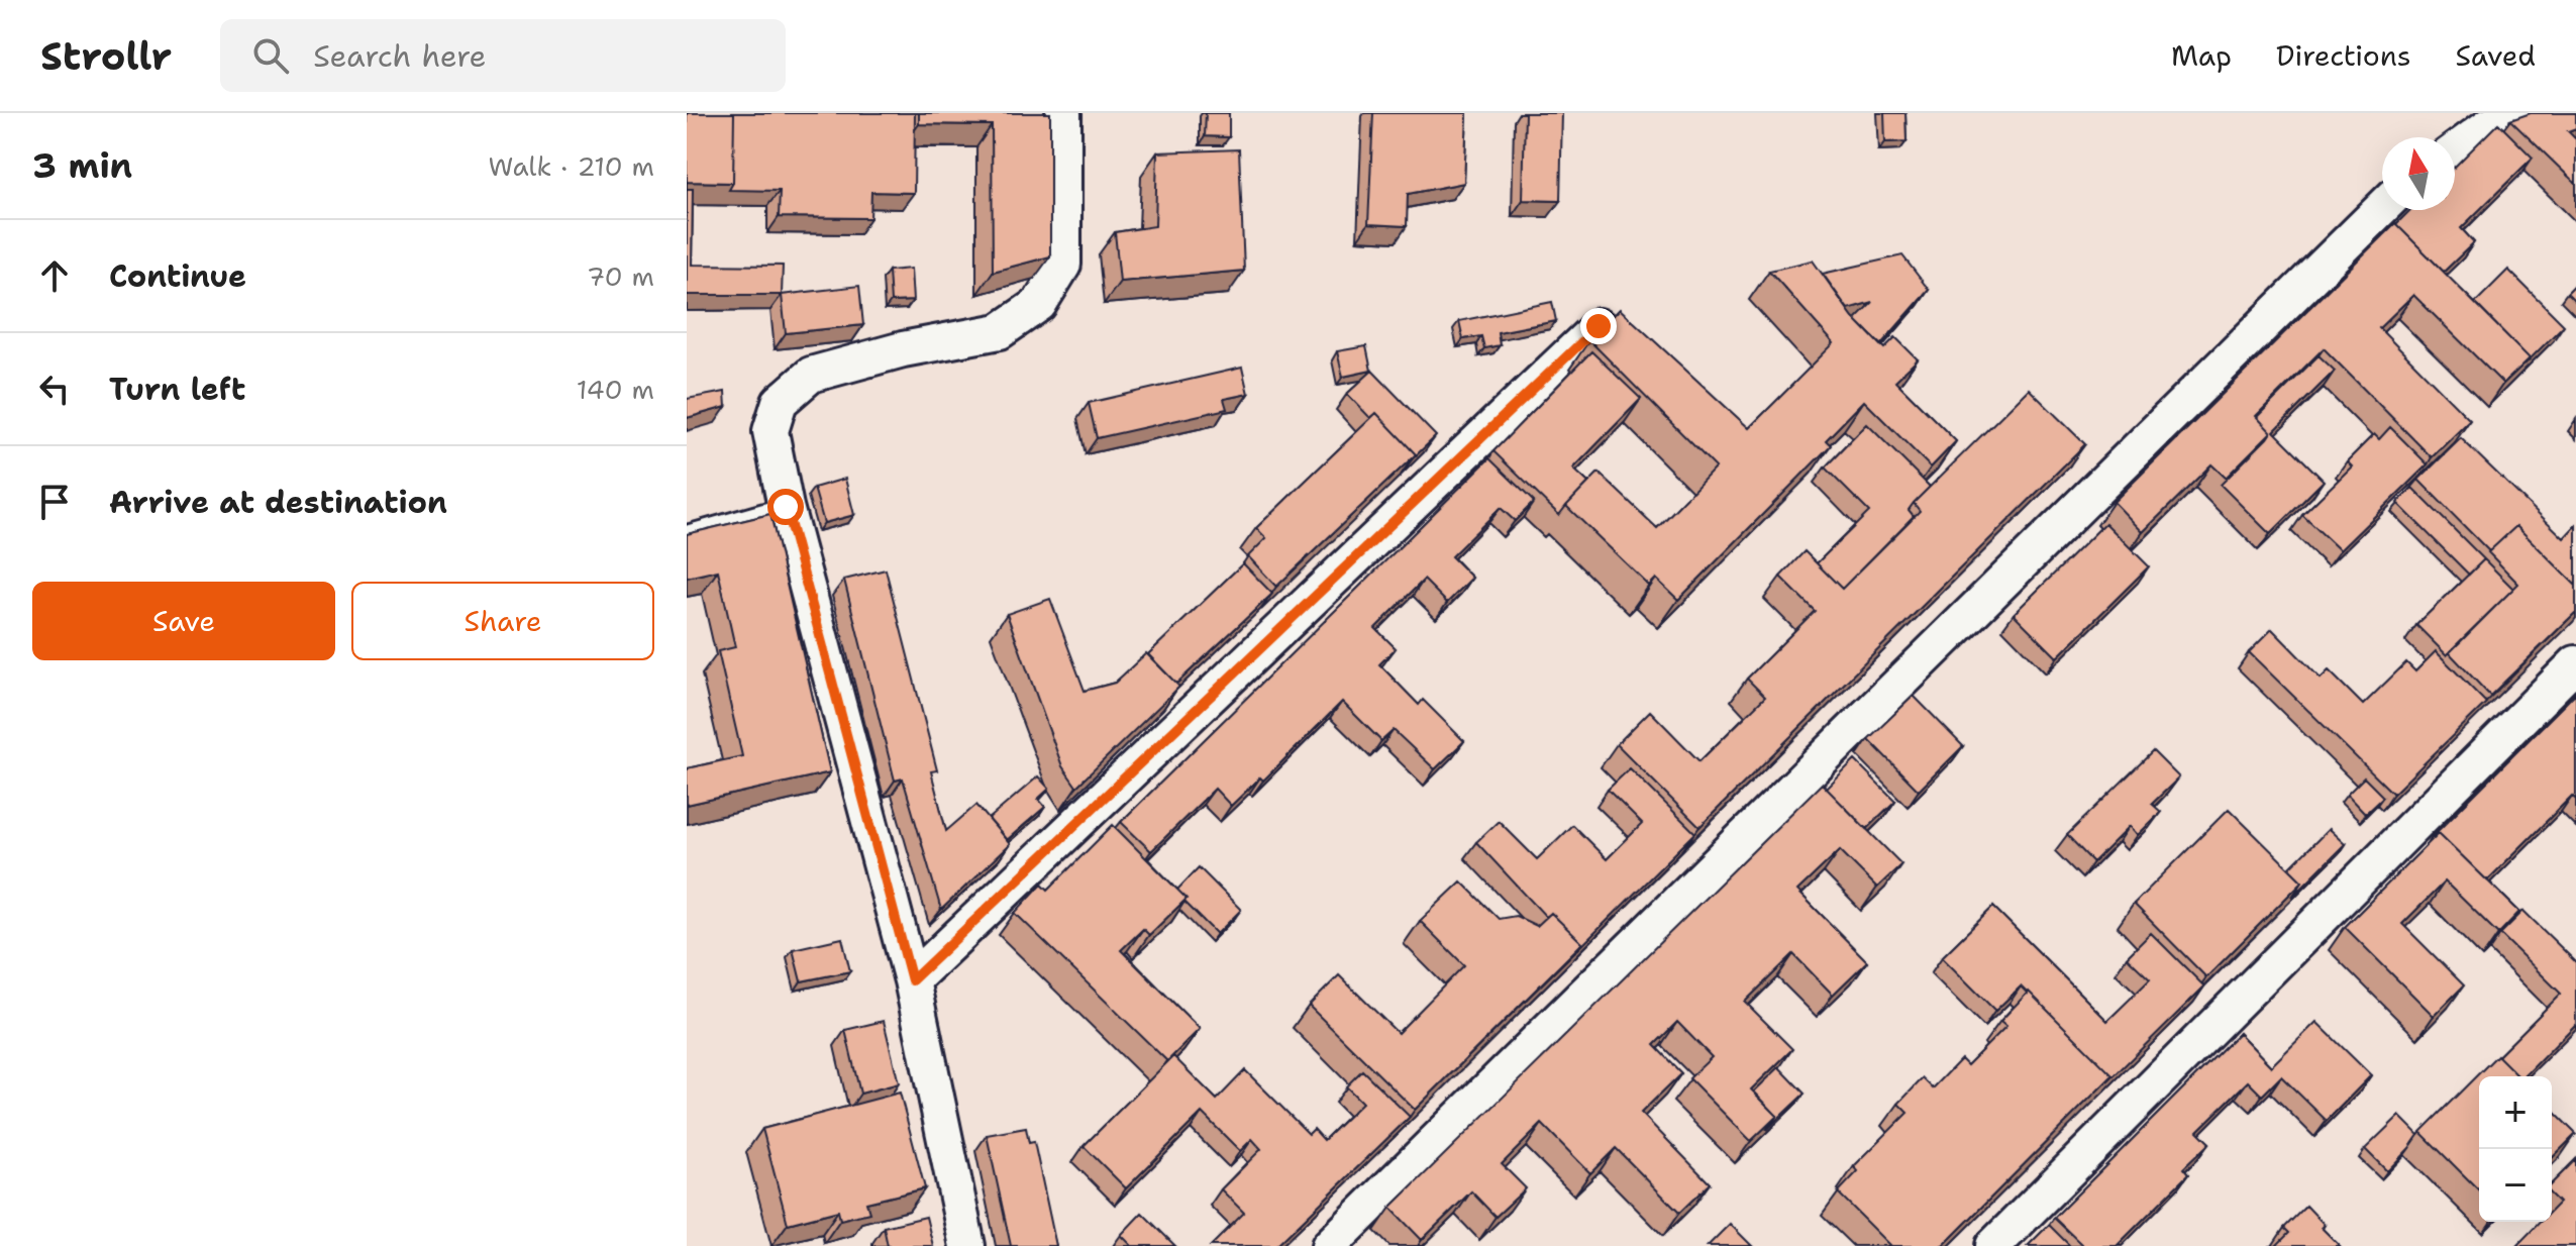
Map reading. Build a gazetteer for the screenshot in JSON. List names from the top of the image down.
{
  "north": "top",
  "page": {
    "header": "Strollr",
    "search": "Search here",
    "nav": ["Map", "Directions", "Saved"],
    "heading": ["3 min", "Walk · 210 m"],
    "list": [
      ["Continue", "70 m"],
      ["Turn left", "140 m"],
      "Arrive at destination"
    ],
    "buttons": ["Save", "Share"],
    "map_buttons": ["+", "−"]
  }
}
